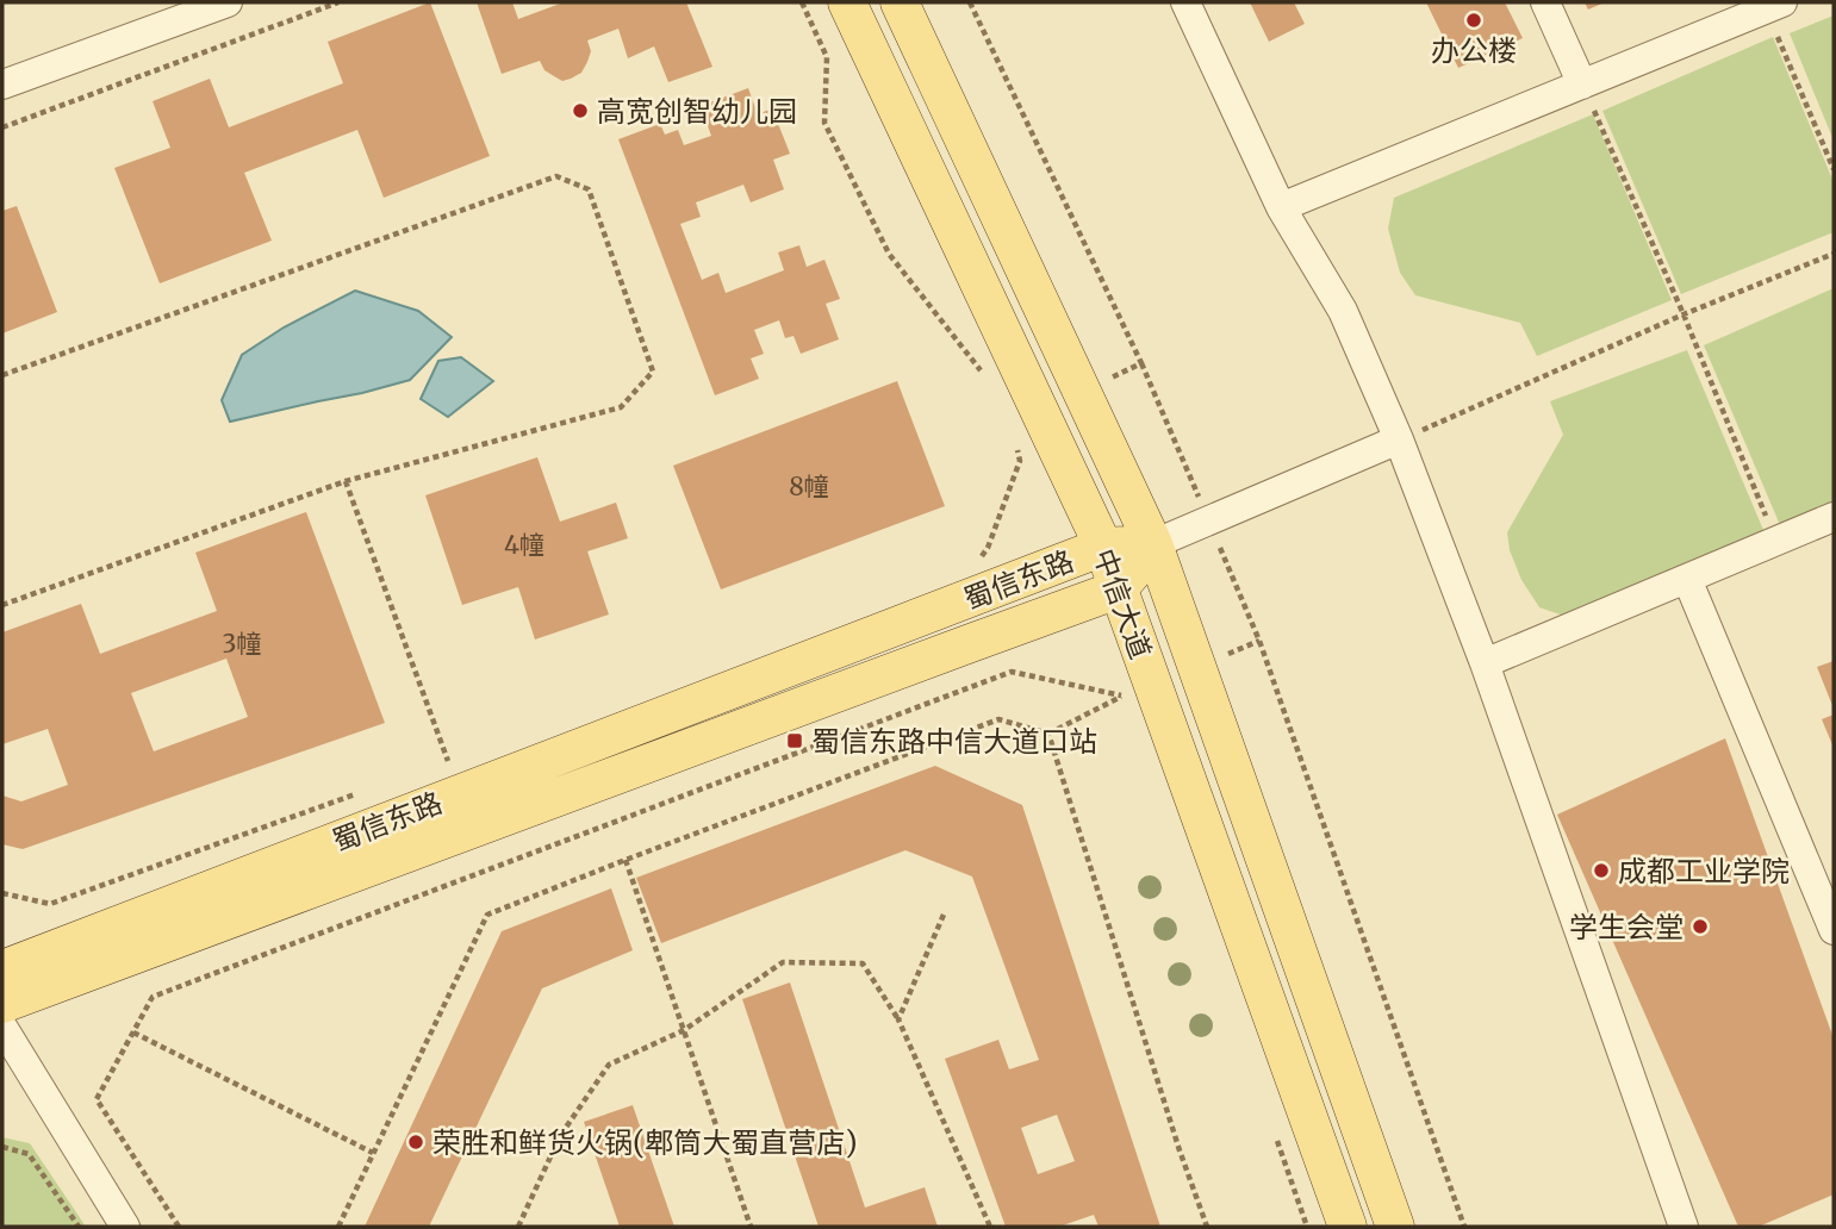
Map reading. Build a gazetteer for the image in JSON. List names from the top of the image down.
{
  "streets": {
    "main road": ["蜀信东路", "中信大道"]
  },
  "crossings": [
    ["蜀信东路", "中信大道"]
  ],
  "places": {
    "other": [
      "办公楼",
      "高宽创智幼儿园",
      "成都工业学院",
      "学生会堂",
      "荣胜和鲜货火锅(郫筒大蜀直营店)"
    ],
    "transit": ["蜀信东路中信大道口站"]
  },
  "house_numbers": ["8幢", "4幢", "3幢"]
}
